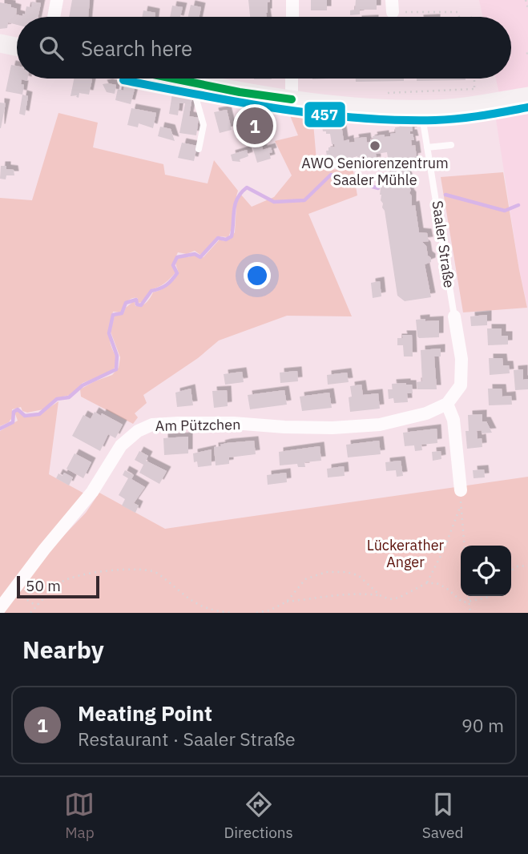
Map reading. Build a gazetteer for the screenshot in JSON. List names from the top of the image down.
{
  "streets": {
    "street": ["Am Pützchen"],
    "lane": ["Saaler Straße"]
  },
  "parks": ["Lückerather Anger"],
  "places": ["AWO Seniorenzentrum Saaler Mühle"],
  "lines": ["transit line 457"],
  "scale_bar": "50 m",
  "page": {
    "search": "Search here",
    "pins": "1",
    "scale": "50 m",
    "heading": "Nearby",
    "list": [
      {
        "mark": "1",
        "name": "Meating Point",
        "note": "Restaurant · Saaler Straße",
        "value": "90 m"
      }
    ],
    "nav": ["Map", "Directions", "Saved"]
  }
}
